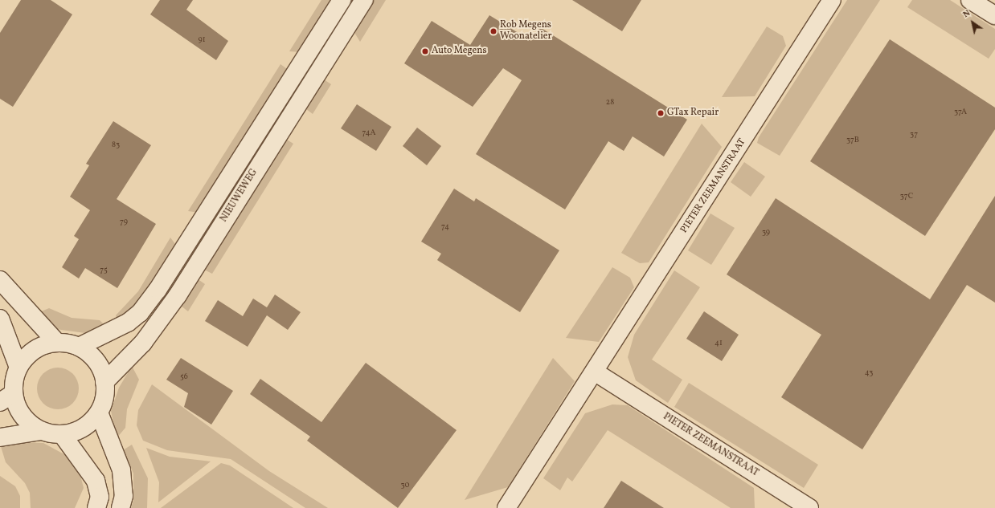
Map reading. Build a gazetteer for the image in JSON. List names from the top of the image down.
{
  "streets": {
    "street": ["PIETER ZEEMANSTRAAT", "NIEUWEWEG"]
  },
  "places": ["Rob Megens Woonatelier", "Auto Megens", "GTax Repair"],
  "house_numbers": [
    "91",
    "28",
    "37A",
    "74A",
    "37",
    "37B",
    "83",
    "37C",
    "79",
    "74",
    "39",
    "75",
    "41",
    "43",
    "56",
    "30"
  ],
  "north": "top left"
}
